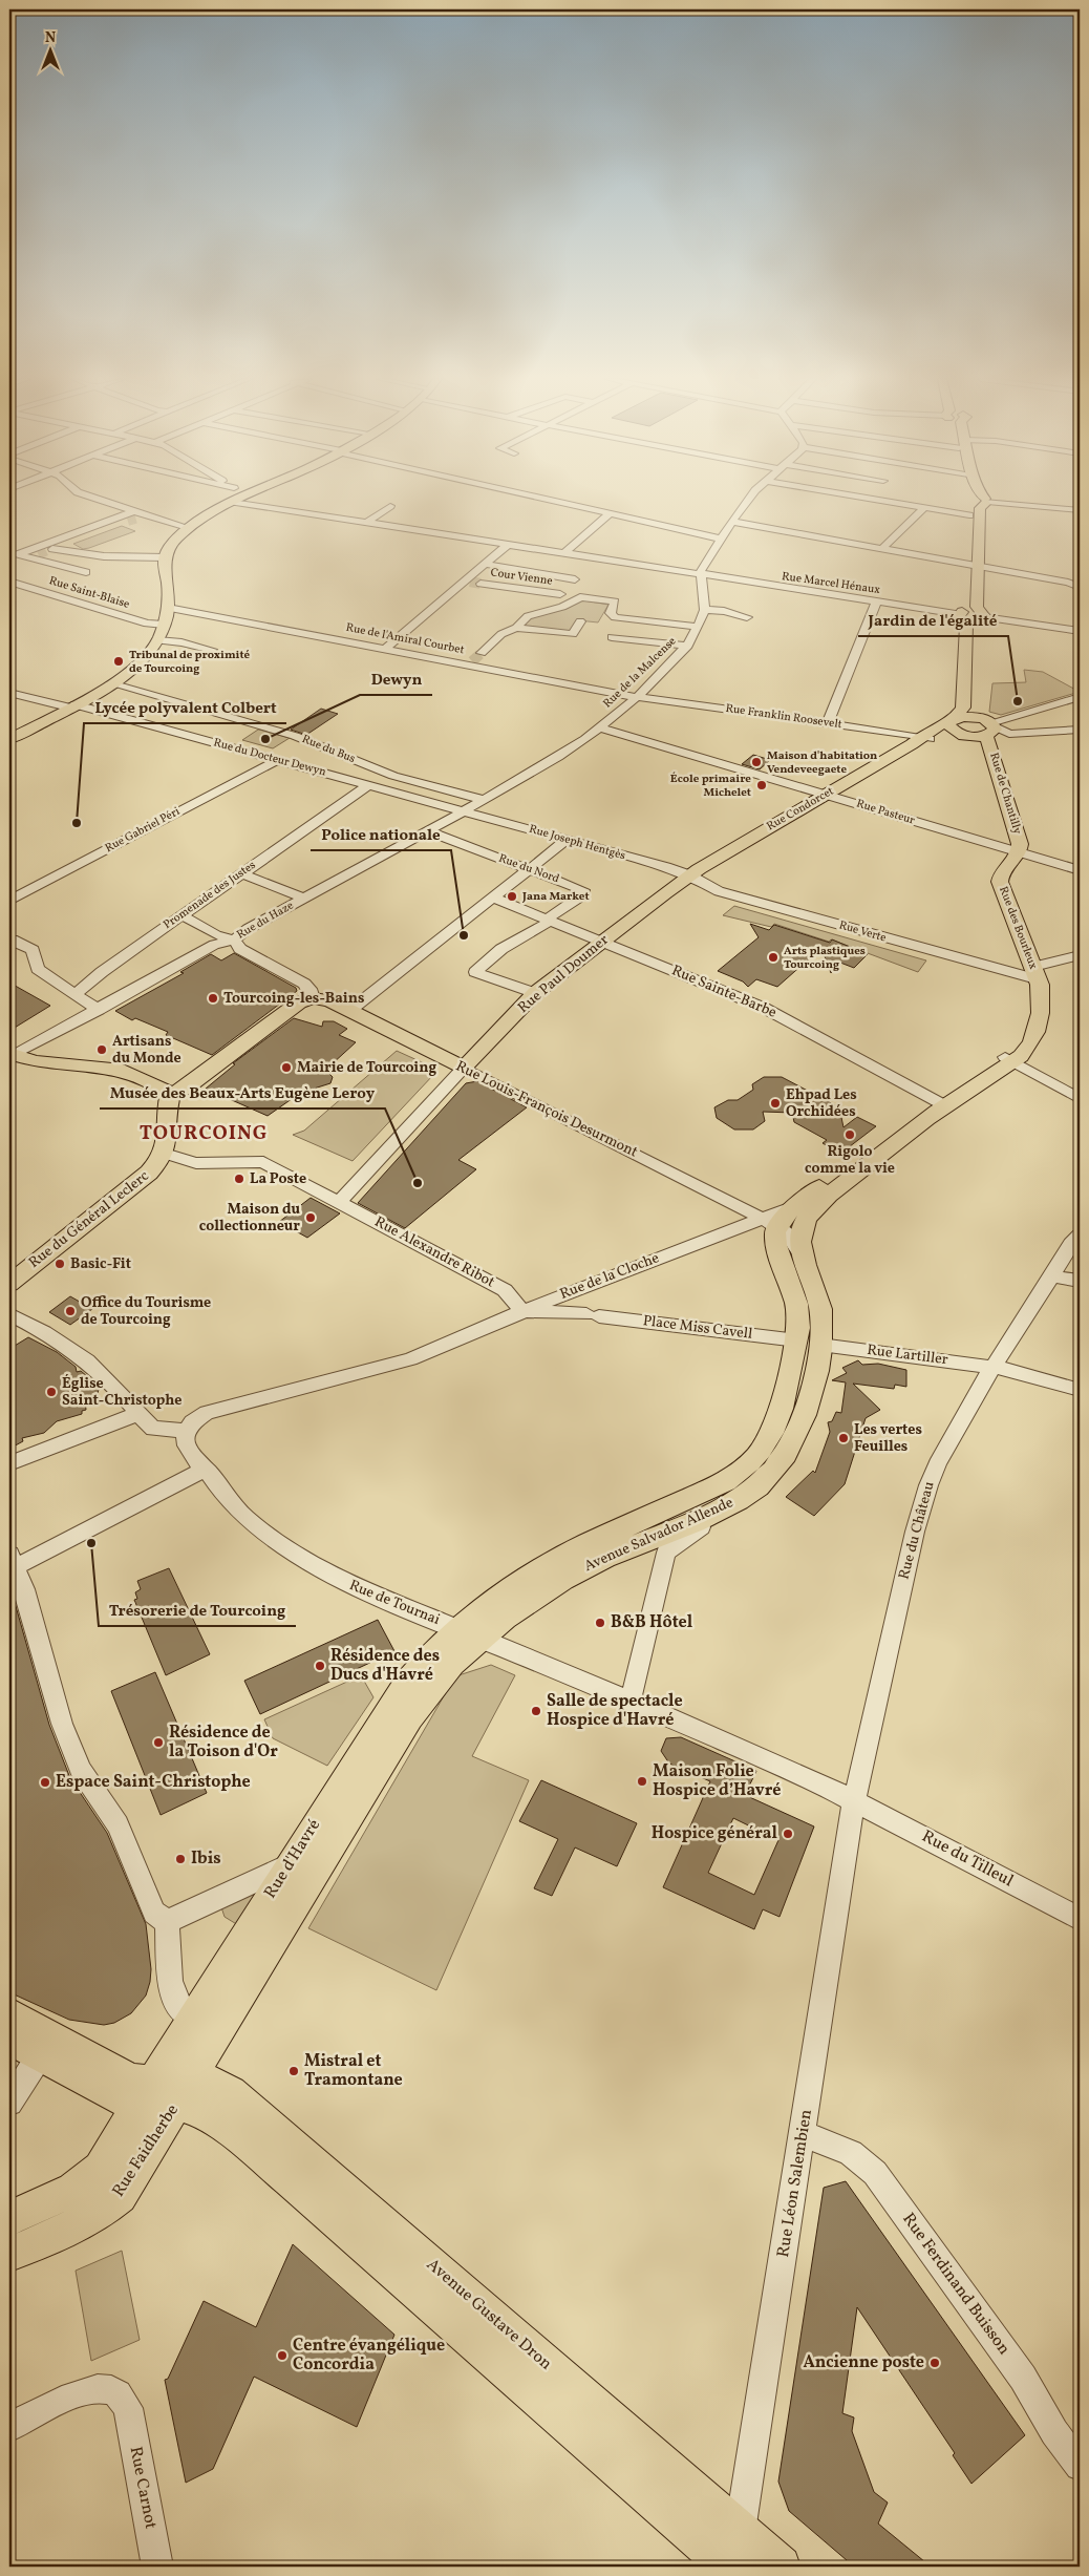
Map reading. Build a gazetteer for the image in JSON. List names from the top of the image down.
{
  "streets": {
    "main road": [
      "Rue de Chantilly",
      "Rue Condorcet",
      "Rue des Bourleux",
      "Rue Paul Doumer",
      "Rue Louis-François Desurmont",
      "Rue du Général Leclerc",
      "Avenue Salvador Allende",
      "Rue d'Havré",
      "Rue Faidherbe",
      "Avenue Gustave Dron"
    ],
    "street": [
      "Cour Vienne",
      "Rue Marcel Hénaux",
      "Rue Saint-Blaise",
      "Rue de l'Amiral Courbet",
      "Rue de la Malcense",
      "Rue Franklin Roosevelt",
      "Rue du Bus",
      "Rue du Docteur Dewyn",
      "Rue Pasteur",
      "Rue Gabriel Péri",
      "Rue Joseph Hentgès",
      "Rue du Nord",
      "Promenade des Justes",
      "Rue du Haze",
      "Rue Verte",
      "Rue Sainte-Barbe",
      "Rue Alexandre Ribot",
      "Rue de la Cloche",
      "Place Miss Cavell",
      "Rue Lartiller",
      "Rue du Château",
      "Rue de Tournai",
      "Rue du Tilleul",
      "Rue Léon Salembien",
      "Rue Ferdinand Buisson",
      "Rue Carnot"
    ]
  },
  "crossings": [
    ["Rue Marcel Hénaux", "Rue de la Malcense"],
    ["Rue de l'Amiral Courbet", "Rue de la Malcense"],
    ["Rue de l'Amiral Courbet", "Rue Franklin Roosevelt"],
    ["Rue de la Malcense", "Rue Franklin Roosevelt"],
    ["Rue de la Malcense", "Rue du Bus"],
    ["Rue de la Malcense", "Rue du Docteur Dewyn"],
    ["Rue de la Malcense", "Rue Pasteur"],
    ["Rue de la Malcense", "Rue Joseph Hentgès"],
    ["Rue de la Malcense", "Rue du Haze"],
    ["Rue Franklin Roosevelt", "Rue Condorcet"],
    ["Rue du Docteur Dewyn", "Rue Gabriel Péri"],
    ["Rue du Docteur Dewyn", "Rue Joseph Hentgès"],
    ["Rue du Docteur Dewyn", "Promenade des Justes"],
    ["Rue du Docteur Dewyn", "Rue du Haze"],
    ["Rue de Chantilly", "Rue Condorcet"],
    ["Rue de Chantilly", "Rue Pasteur"],
    ["Rue de Chantilly", "Rue des Bourleux"],
    ["Rue Condorcet", "Rue Pasteur"],
    ["Rue Condorcet", "Rue Joseph Hentgès"],
    ["Rue Condorcet", "Rue Verte"],
    ["Rue Condorcet", "Rue Paul Doumer"],
    ["Rue Pasteur", "Rue des Bourleux"],
    ["Rue Joseph Hentgès", "Rue du Haze"],
    ["Rue Joseph Hentgès", "Rue Verte"],
    ["Rue Joseph Hentgès", "Rue Paul Doumer"],
    ["Rue du Nord", "Rue du Haze"],
    ["Rue du Nord", "Rue Sainte-Barbe"],
    ["Rue des Bourleux", "Rue Verte"],
    ["Rue Verte", "Rue Paul Doumer"],
    ["Rue Paul Doumer", "Rue Sainte-Barbe"],
    ["Rue Paul Doumer", "Rue Louis-François Desurmont"],
    ["Rue Paul Doumer", "Rue Alexandre Ribot"],
    ["Rue Louis-François Desurmont", "Rue de la Cloche"],
    ["Rue Louis-François Desurmont", "Avenue Salvador Allende"],
    ["Rue du Général Leclerc", "Rue Alexandre Ribot"],
    ["Rue Alexandre Ribot", "Rue de la Cloche"],
    ["Rue Alexandre Ribot", "Place Miss Cavell"],
    ["Rue de la Cloche", "Place Miss Cavell"],
    ["Rue de la Cloche", "Avenue Salvador Allende"],
    ["Rue de la Cloche", "Rue de Tournai"],
    ["Place Miss Cavell", "Rue Lartiller"],
    ["Place Miss Cavell", "Avenue Salvador Allende"],
    ["Rue Lartiller", "Rue du Château"],
    ["Rue Lartiller", "Avenue Salvador Allende"],
    ["Rue du Château", "Rue de Tournai"],
    ["Rue du Château", "Rue du Tilleul"],
    ["Rue du Château", "Rue Léon Salembien"],
    ["Avenue Salvador Allende", "Rue de Tournai"],
    ["Avenue Salvador Allende", "Rue d'Havré"],
    ["Rue de Tournai", "Rue d'Havré"],
    ["Rue de Tournai", "Rue du Tilleul"],
    ["Rue de Tournai", "Rue Léon Salembien"],
    ["Rue d'Havré", "Rue Faidherbe"],
    ["Rue d'Havré", "Avenue Gustave Dron"],
    ["Rue du Tilleul", "Rue Léon Salembien"],
    ["Rue Faidherbe", "Avenue Gustave Dron"],
    ["Rue Léon Salembien", "Rue Ferdinand Buisson"],
    ["Rue Léon Salembien", "Avenue Gustave Dron"]
  ],
  "districts": ["TOURCOING"],
  "places": [
    "Tribunal de proximité de Tourcoing",
    "Jardin de l'égalité",
    "Dewyn",
    "Maison d'habitation Vendeveegaete",
    "École primaire Michelet",
    "Lycée polyvalent Colbert",
    "Jana Market",
    "Police nationale",
    "Arts plastiques Tourcoing",
    "Tourcoing-les-Bains",
    "Artisans du Monde",
    "Mairie de Tourcoing",
    "Ehpad Les Orchidées",
    "Rigolo comme la vie",
    "La Poste",
    "Musée des Beaux-Arts Eugène Leroy",
    "Maison du collectionneur",
    "Basic-Fit",
    "Office du Tourisme de Tourcoing",
    "Église Saint-Christophe",
    "Les vertes Feuilles",
    "Trésorerie de Tourcoing",
    "B&B Hôtel",
    "Résidence des Ducs d'Havré",
    "Salle de spectacle Hospice d'Havré",
    "Résidence de la Toison d'Or",
    "Maison Folie Hospice d’Havré",
    "Espace Saint-Christophe",
    "Hospice général",
    "Ibis",
    "Mistral et Tramontane",
    "Centre évangélique Concordia",
    "Ancienne poste"
  ],
  "north": "top"
}
